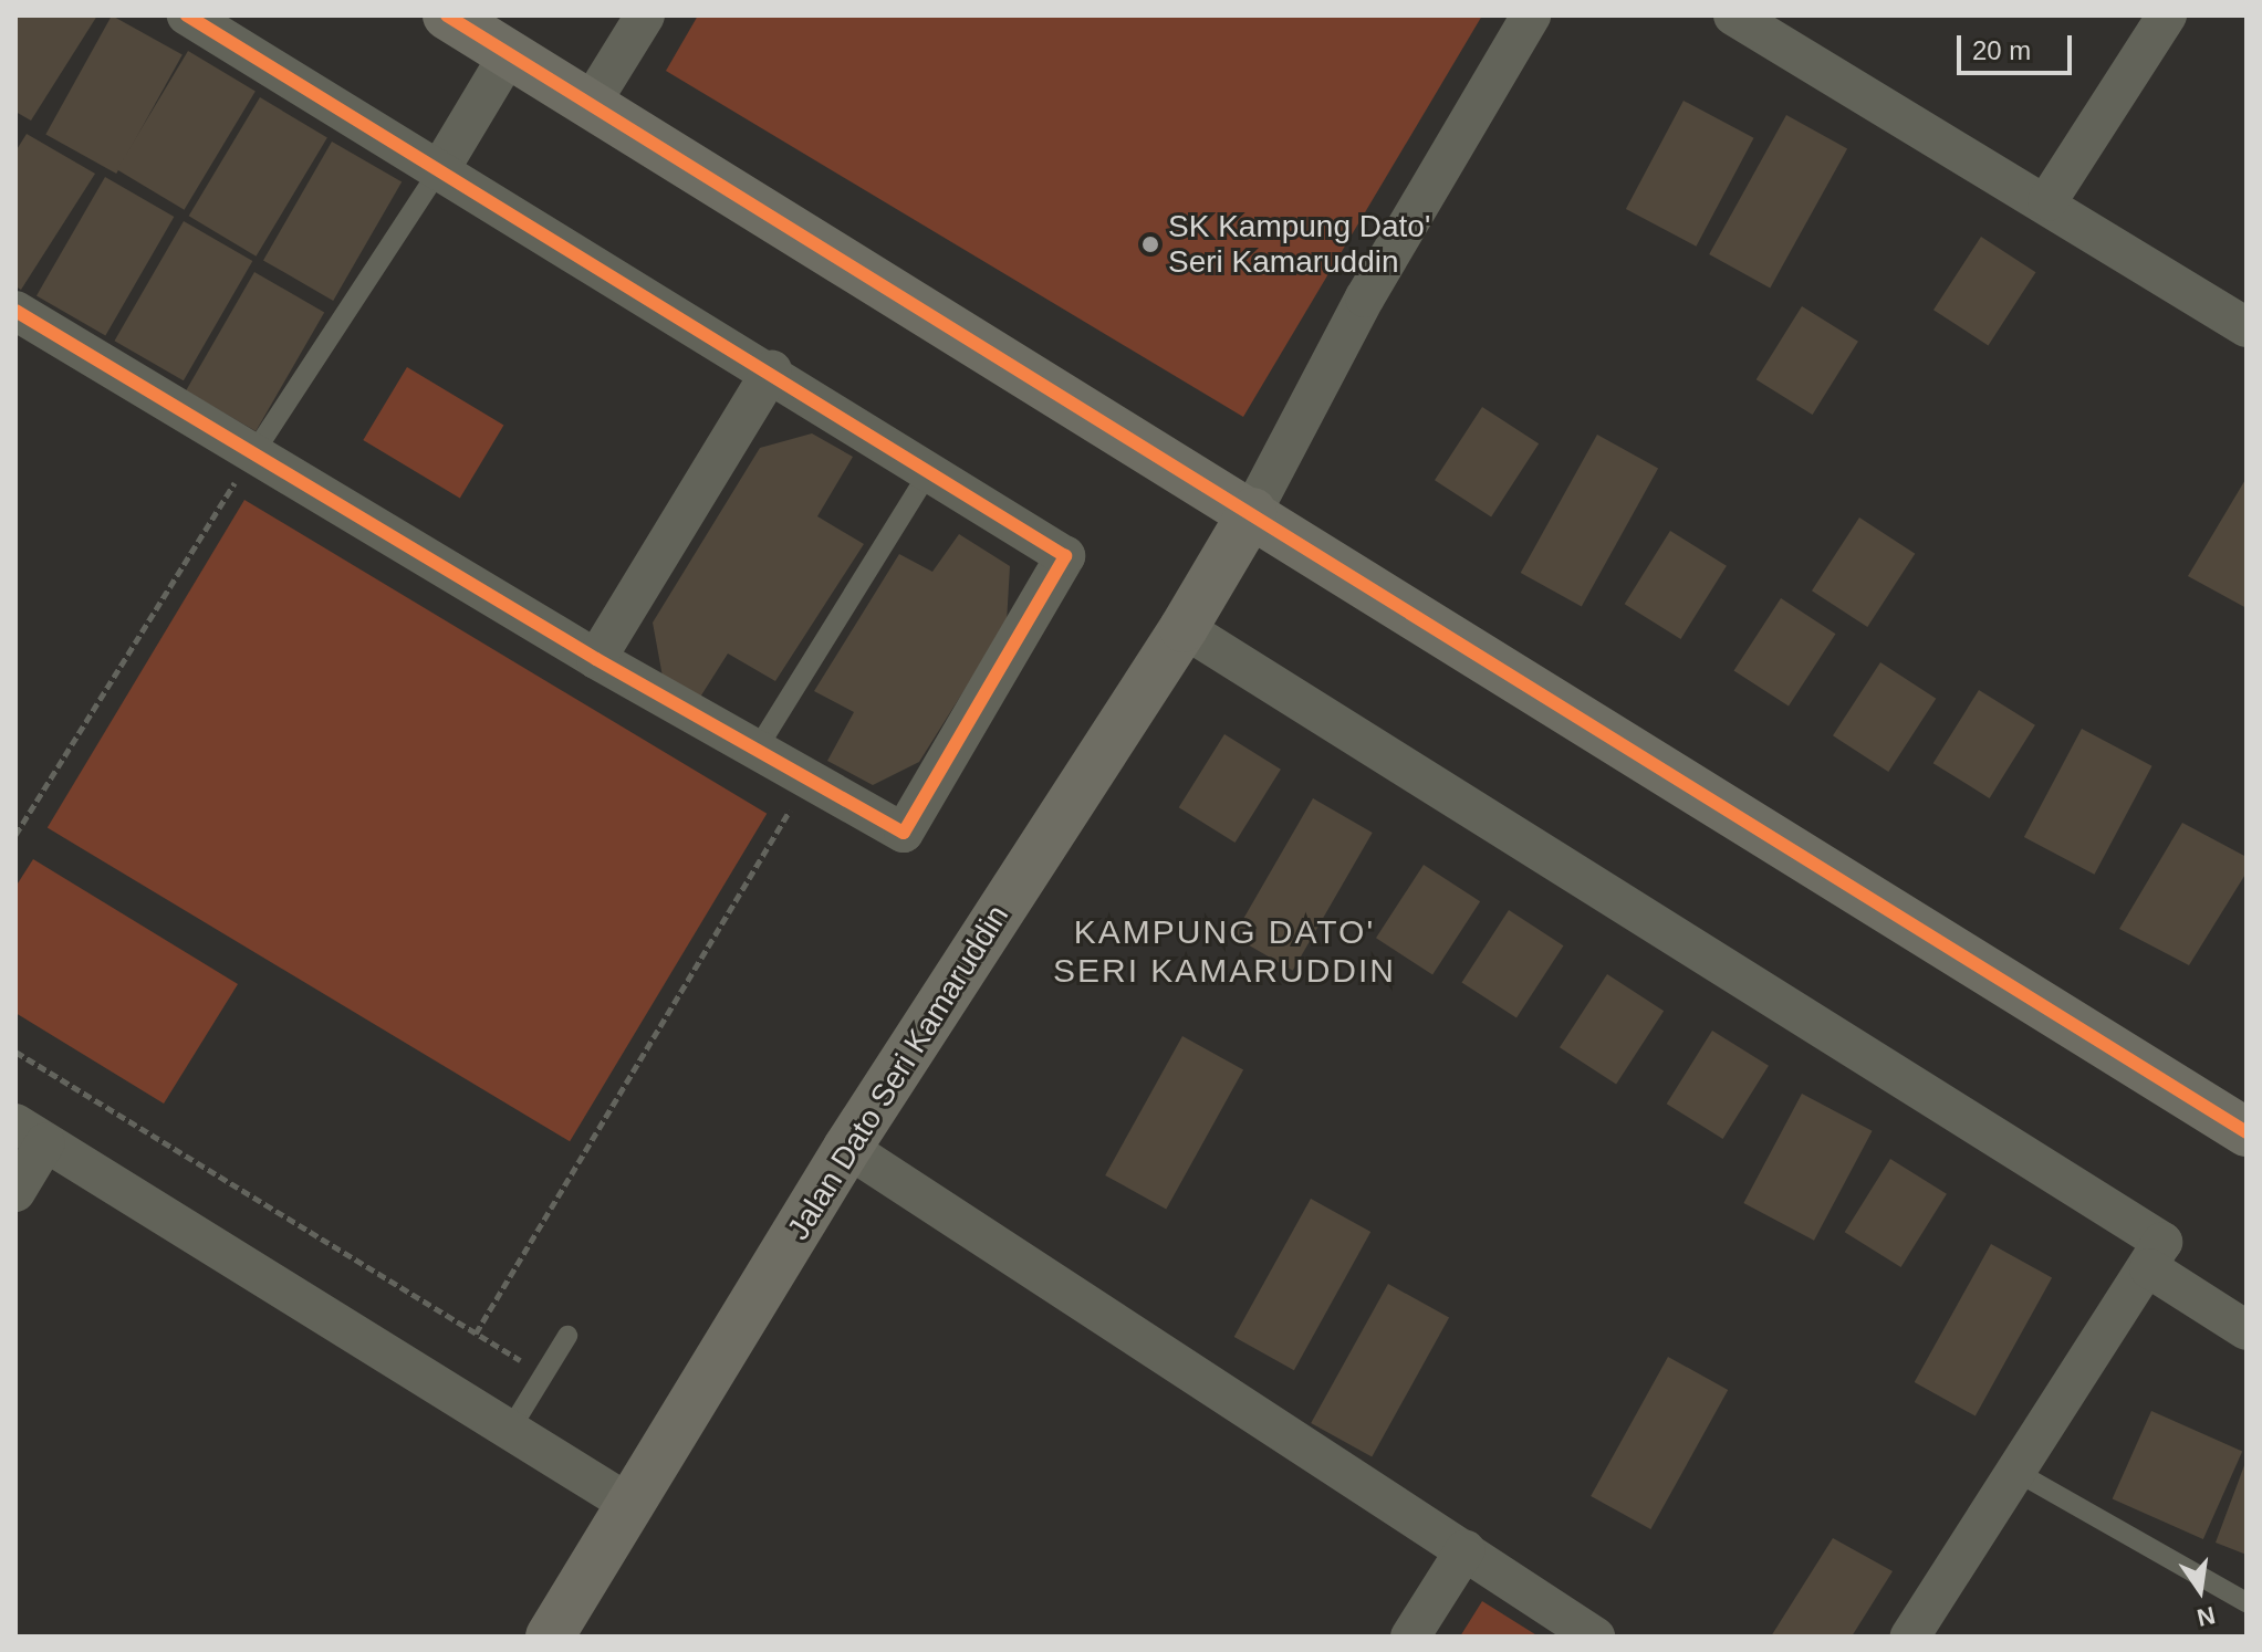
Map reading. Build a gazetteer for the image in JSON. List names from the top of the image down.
{
  "streets": {
    "street": ["Jalan Dato Seri Kamaruddin"]
  },
  "districts": ["KAMPUNG DATO' SERI KAMARUDDIN"],
  "places": ["SK Kampung Dato' Seri Kamaruddin"],
  "scale_bar": "20 m",
  "north": "bottom"
}
